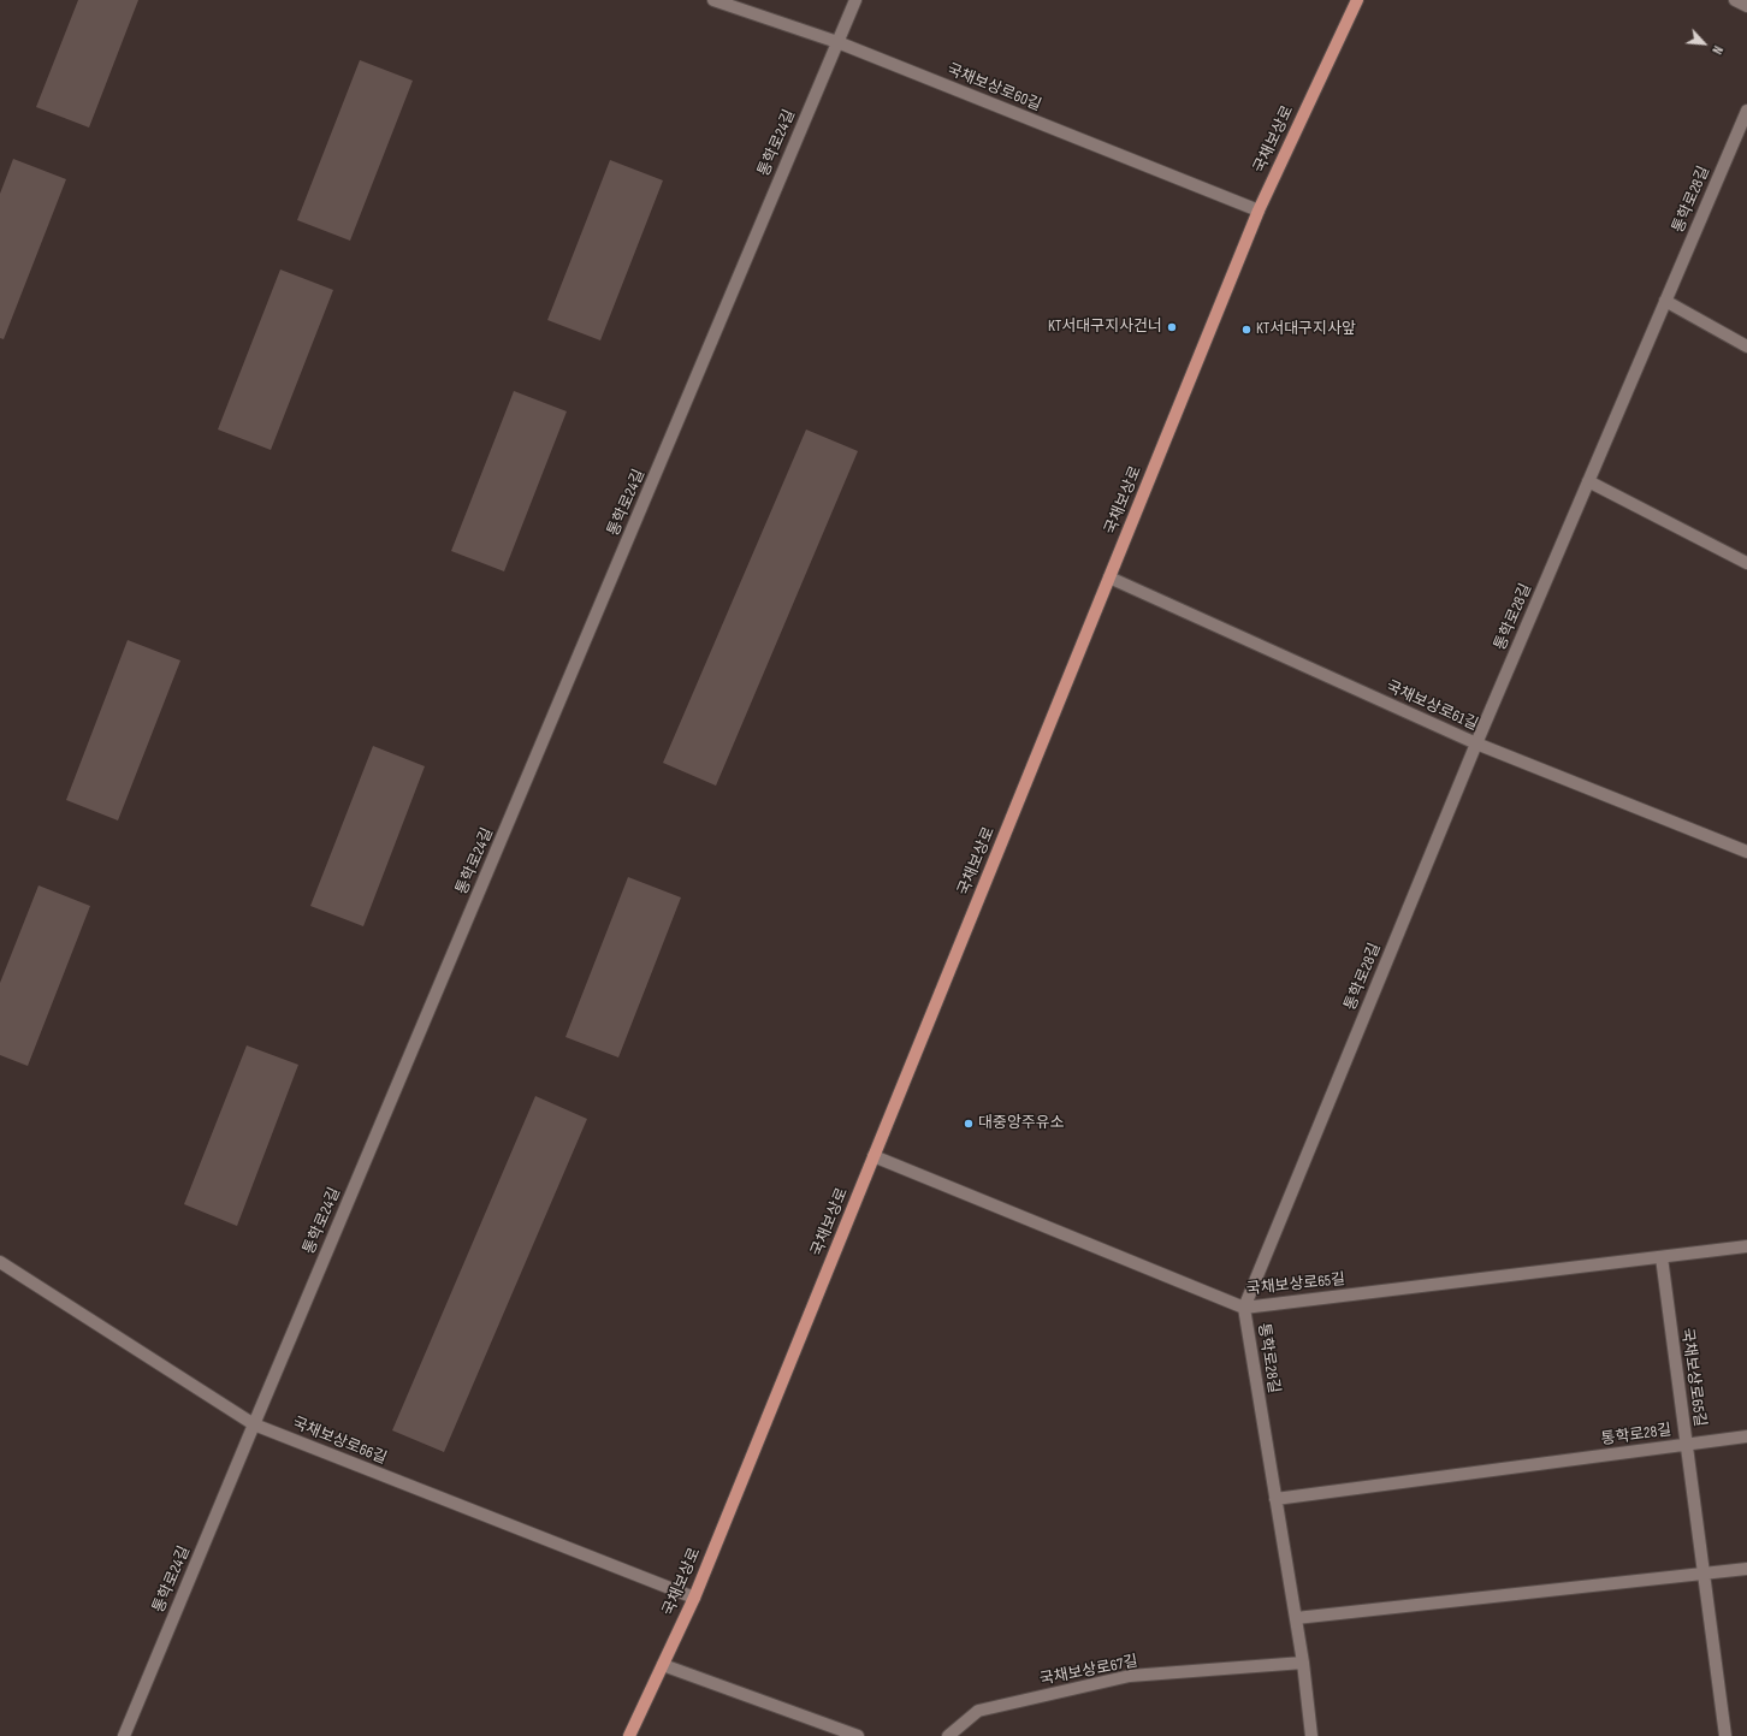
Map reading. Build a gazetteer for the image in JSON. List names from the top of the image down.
{
  "streets": {
    "main road": ["국채보상로"],
    "street": [
      "국채보상로60길",
      "통학로24길",
      "통학로28길",
      "국채보상로61길",
      "국채보상로65길",
      "국채보상로66길",
      "국채보상로67길"
    ]
  },
  "crossings": [
    ["국채보상로60길", "국채보상로"],
    ["국채보상로60길", "통학로24길"],
    ["국채보상로", "국채보상로61길"],
    ["국채보상로", "국채보상로65길"],
    ["국채보상로", "국채보상로66길"],
    ["통학로24길", "국채보상로66길"],
    ["통학로28길", "국채보상로61길"],
    ["통학로28길", "국채보상로65길"],
    ["통학로28길", "국채보상로67길"]
  ],
  "places": ["KT서대구지사건너", "KT서대구지사앞", "대중앙주유소"],
  "north": "bottom right"
}
